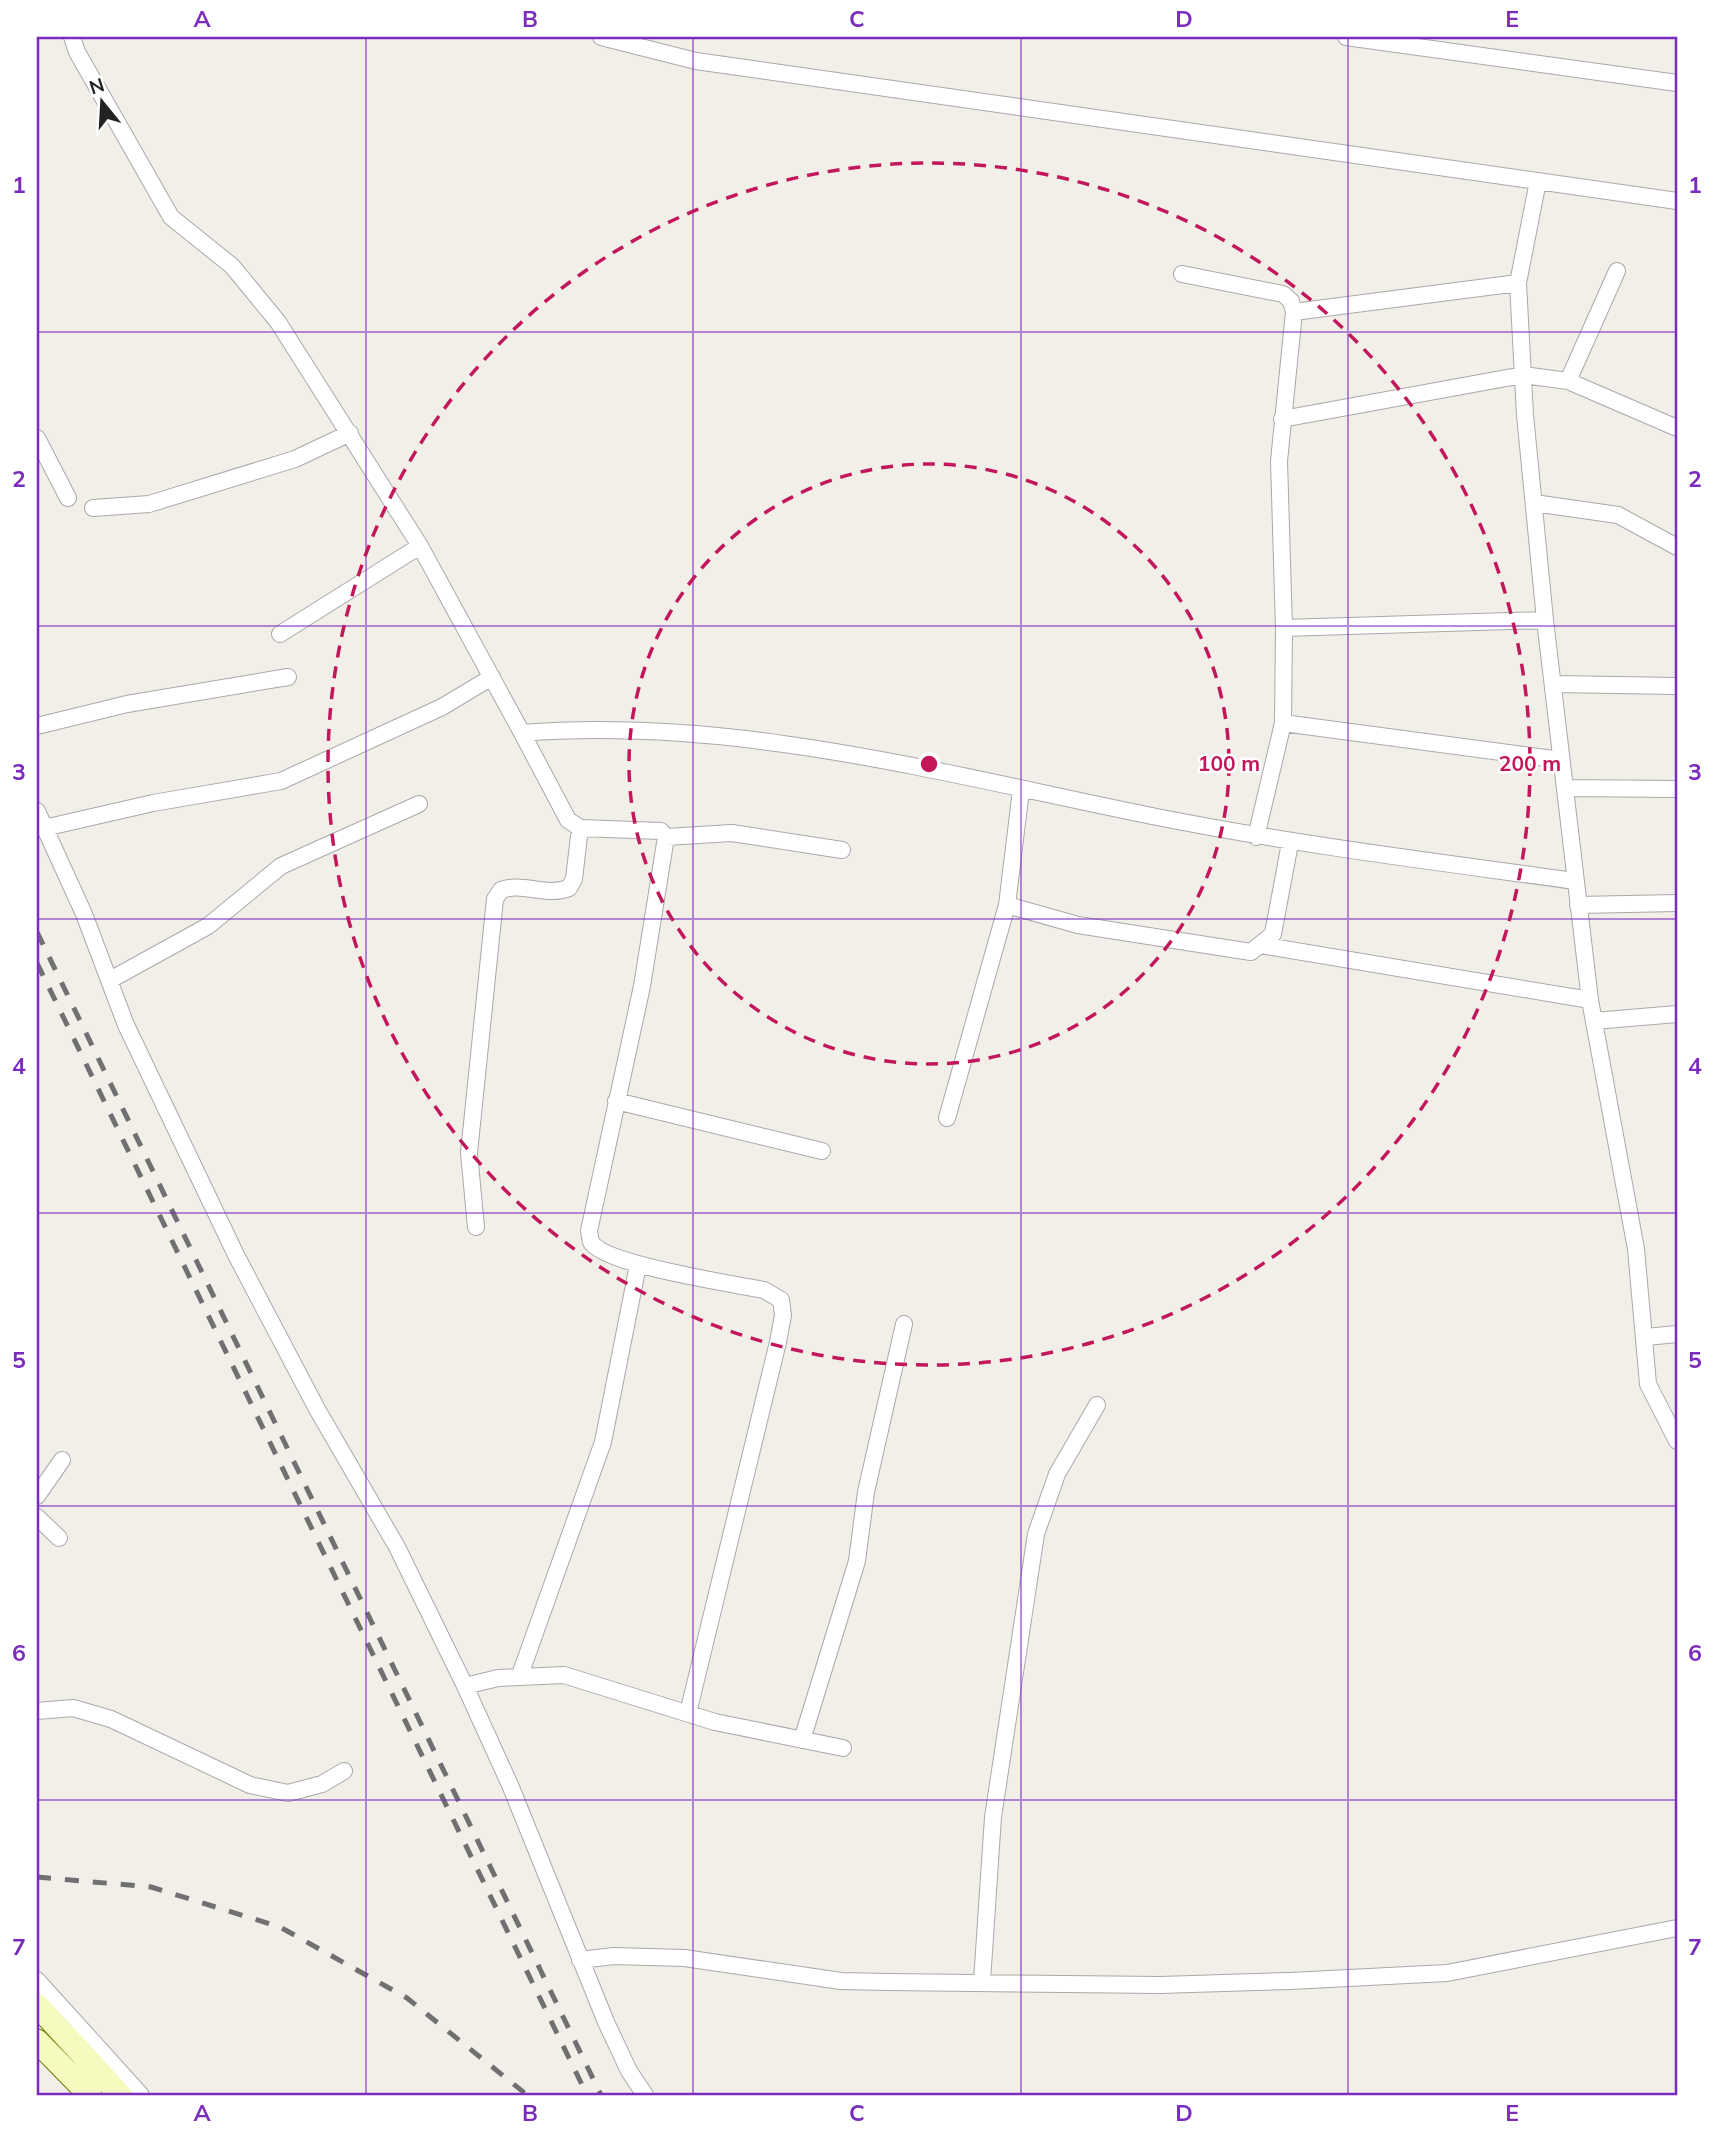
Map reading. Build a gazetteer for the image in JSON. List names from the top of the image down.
{
  "north": "top",
  "grid": {
    "columns": [
      "A",
      "B",
      "C",
      "D",
      "E"
    ],
    "rows": [
      "1",
      "2",
      "3",
      "4",
      "5",
      "6",
      "7"
    ]
  },
  "rings": ["100 m", "200 m"]
}
